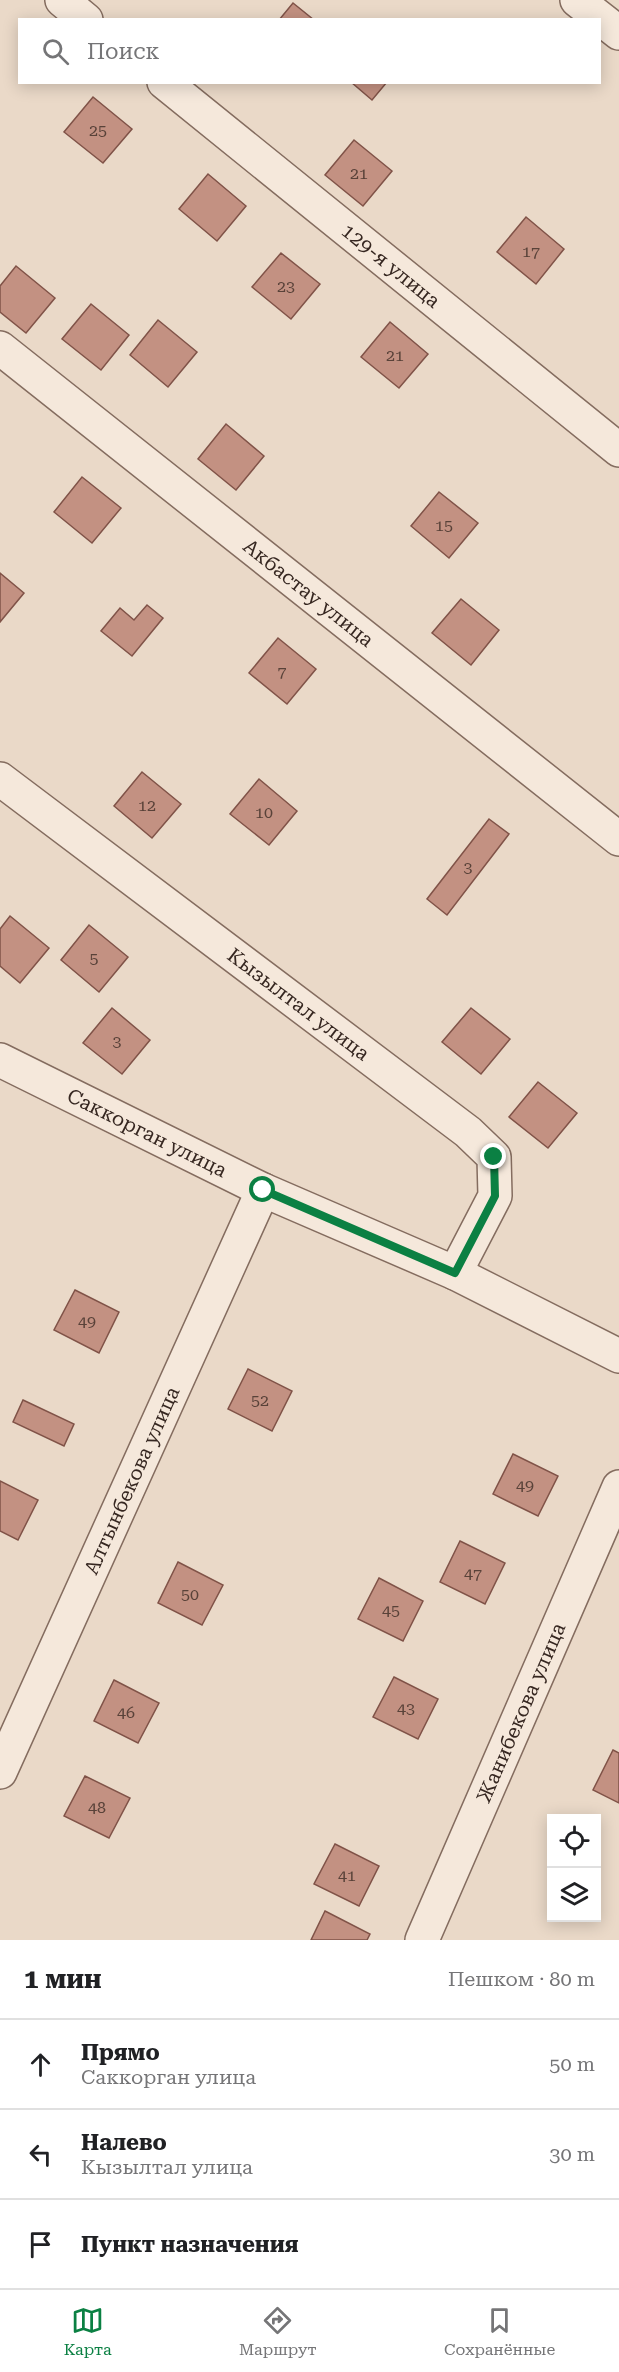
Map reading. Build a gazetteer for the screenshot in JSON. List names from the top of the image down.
{
  "streets": {
    "street": [
      "129-я улица",
      "Акбастау улица",
      "Кызылтал улица",
      "Саккорган улица",
      "Алтынбекова улица",
      "Жанибекова улица"
    ]
  },
  "crossings": [
    ["Кызылтал улица", "Саккорган улица"],
    ["Саккорган улица", "Алтынбекова улица"]
  ],
  "house_numbers": [
    "25",
    "21",
    "17",
    "23",
    "21",
    "15",
    "7",
    "12",
    "10",
    "3",
    "5",
    "3",
    "49",
    "52",
    "49",
    "47",
    "50",
    "45",
    "43",
    "46",
    "48",
    "41"
  ],
  "page": {
    "search": "Поиск",
    "heading": ["1 мин", "Пешком · 80 m"],
    "list": [
      ["Прямо", "Саккорган улица", "50 m"],
      ["Налево", "Кызылтал улица", "30 m"],
      "Пункт назначения"
    ],
    "nav": ["Карта", "Маршрут", "Сохранённые"]
  }
}
